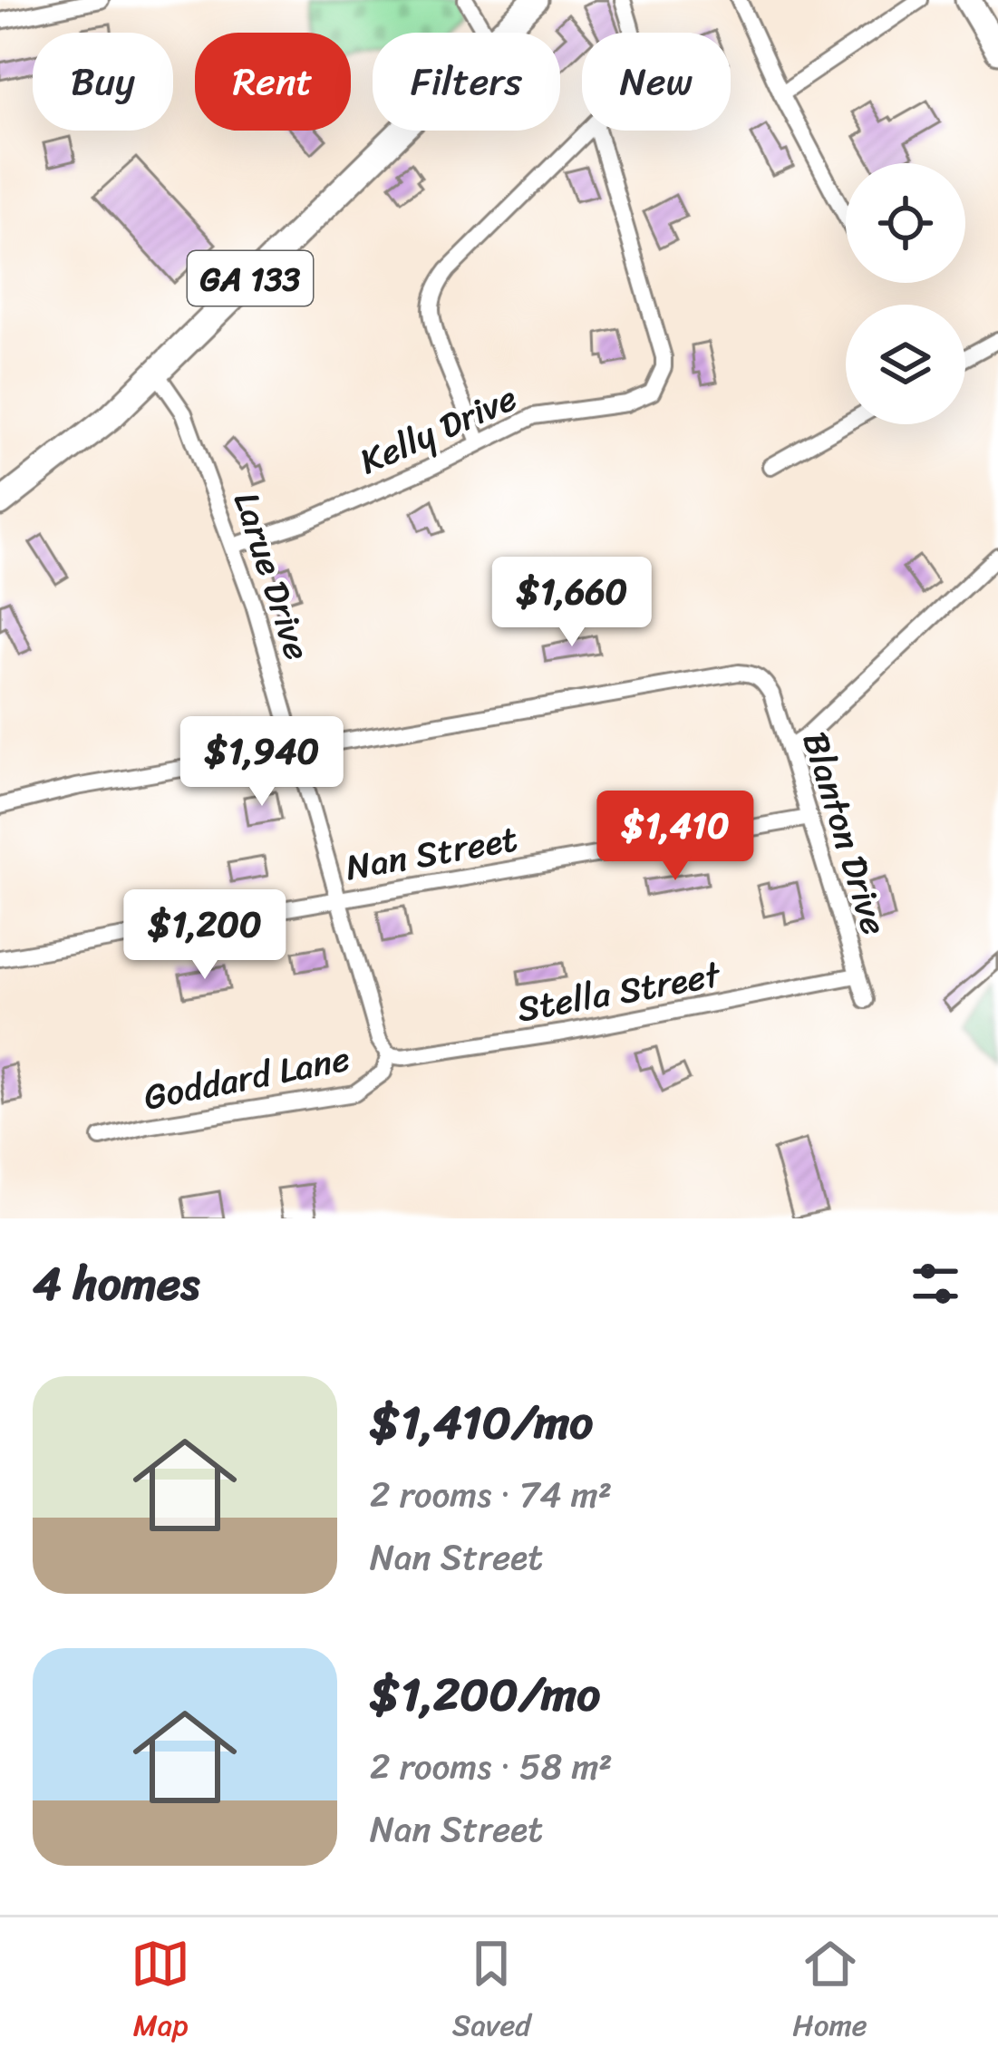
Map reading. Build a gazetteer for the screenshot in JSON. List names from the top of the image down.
{
  "streets": {
    "main road": ["GA 133"],
    "street": [
      "Kelly Drive",
      "Larue Drive",
      "Blanton Drive",
      "Nan Street",
      "Stella Street",
      "Goddard Lane"
    ]
  },
  "crossings": [
    ["GA 133", "Larue Drive"],
    ["Kelly Drive", "Larue Drive"],
    ["Larue Drive", "Blanton Drive"],
    ["Larue Drive", "Nan Street"],
    ["Larue Drive", "Stella Street"],
    ["Larue Drive", "Goddard Lane"],
    ["Blanton Drive", "Nan Street"],
    ["Blanton Drive", "Stella Street"],
    ["Stella Street", "Goddard Lane"]
  ],
  "page": {
    "chip": [
      "Buy",
      "Rent",
      "Filters",
      "New"
    ],
    "price": [
      "$1,660",
      "$1,940",
      "$1,410",
      "$1,200"
    ],
    "heading": "4 homes",
    "list": [
      {
        "name": "$1,410/mo",
        "note": "2 rooms · 74 m² · Nan Street"
      },
      {
        "name": "$1,200/mo",
        "note": "2 rooms · 58 m² · Nan Street"
      }
    ],
    "tabs": ["Map", "Saved", "Home"]
  }
}
